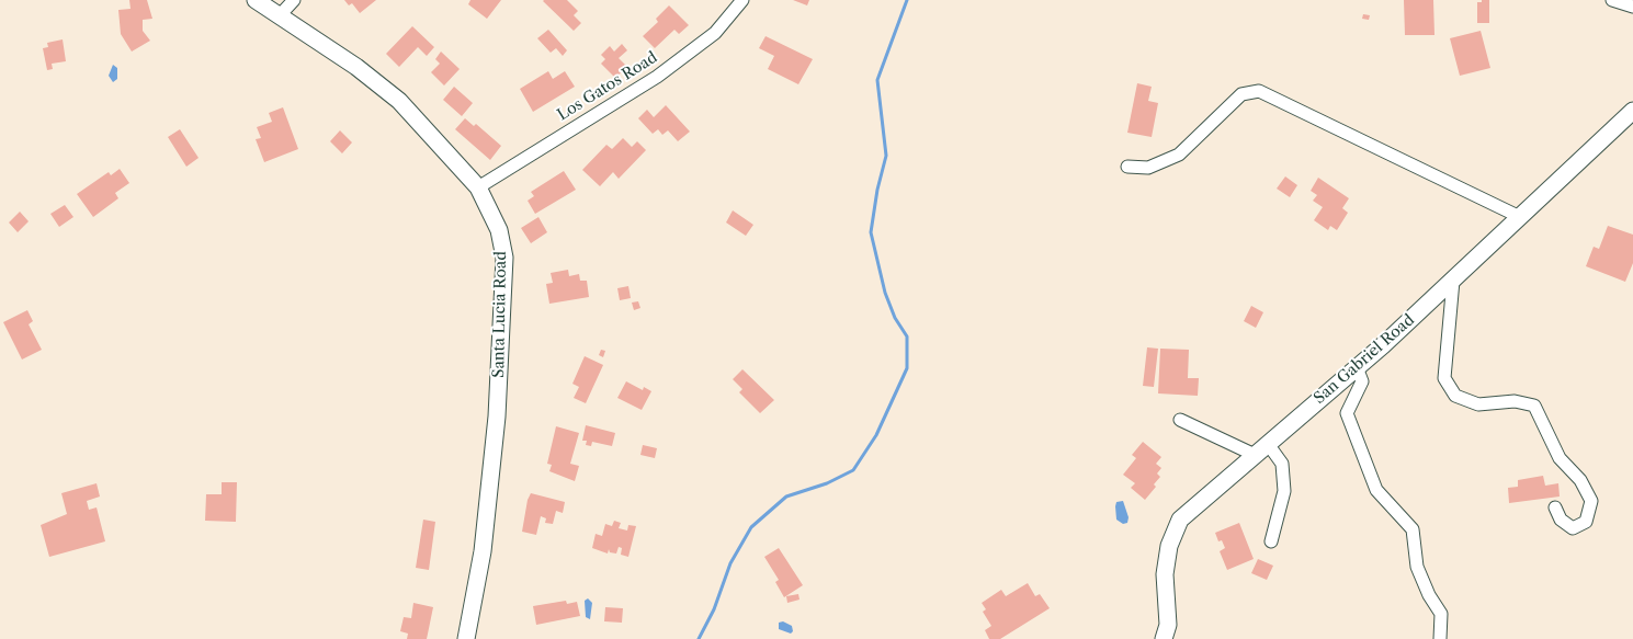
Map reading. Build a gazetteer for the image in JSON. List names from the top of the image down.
{
  "streets": {
    "street": ["Los Gatos Road", "Santa Lucia Road", "San Gabriel Road"]
  },
  "crossings": [
    ["Los Gatos Road", "Santa Lucia Road"]
  ]
}
